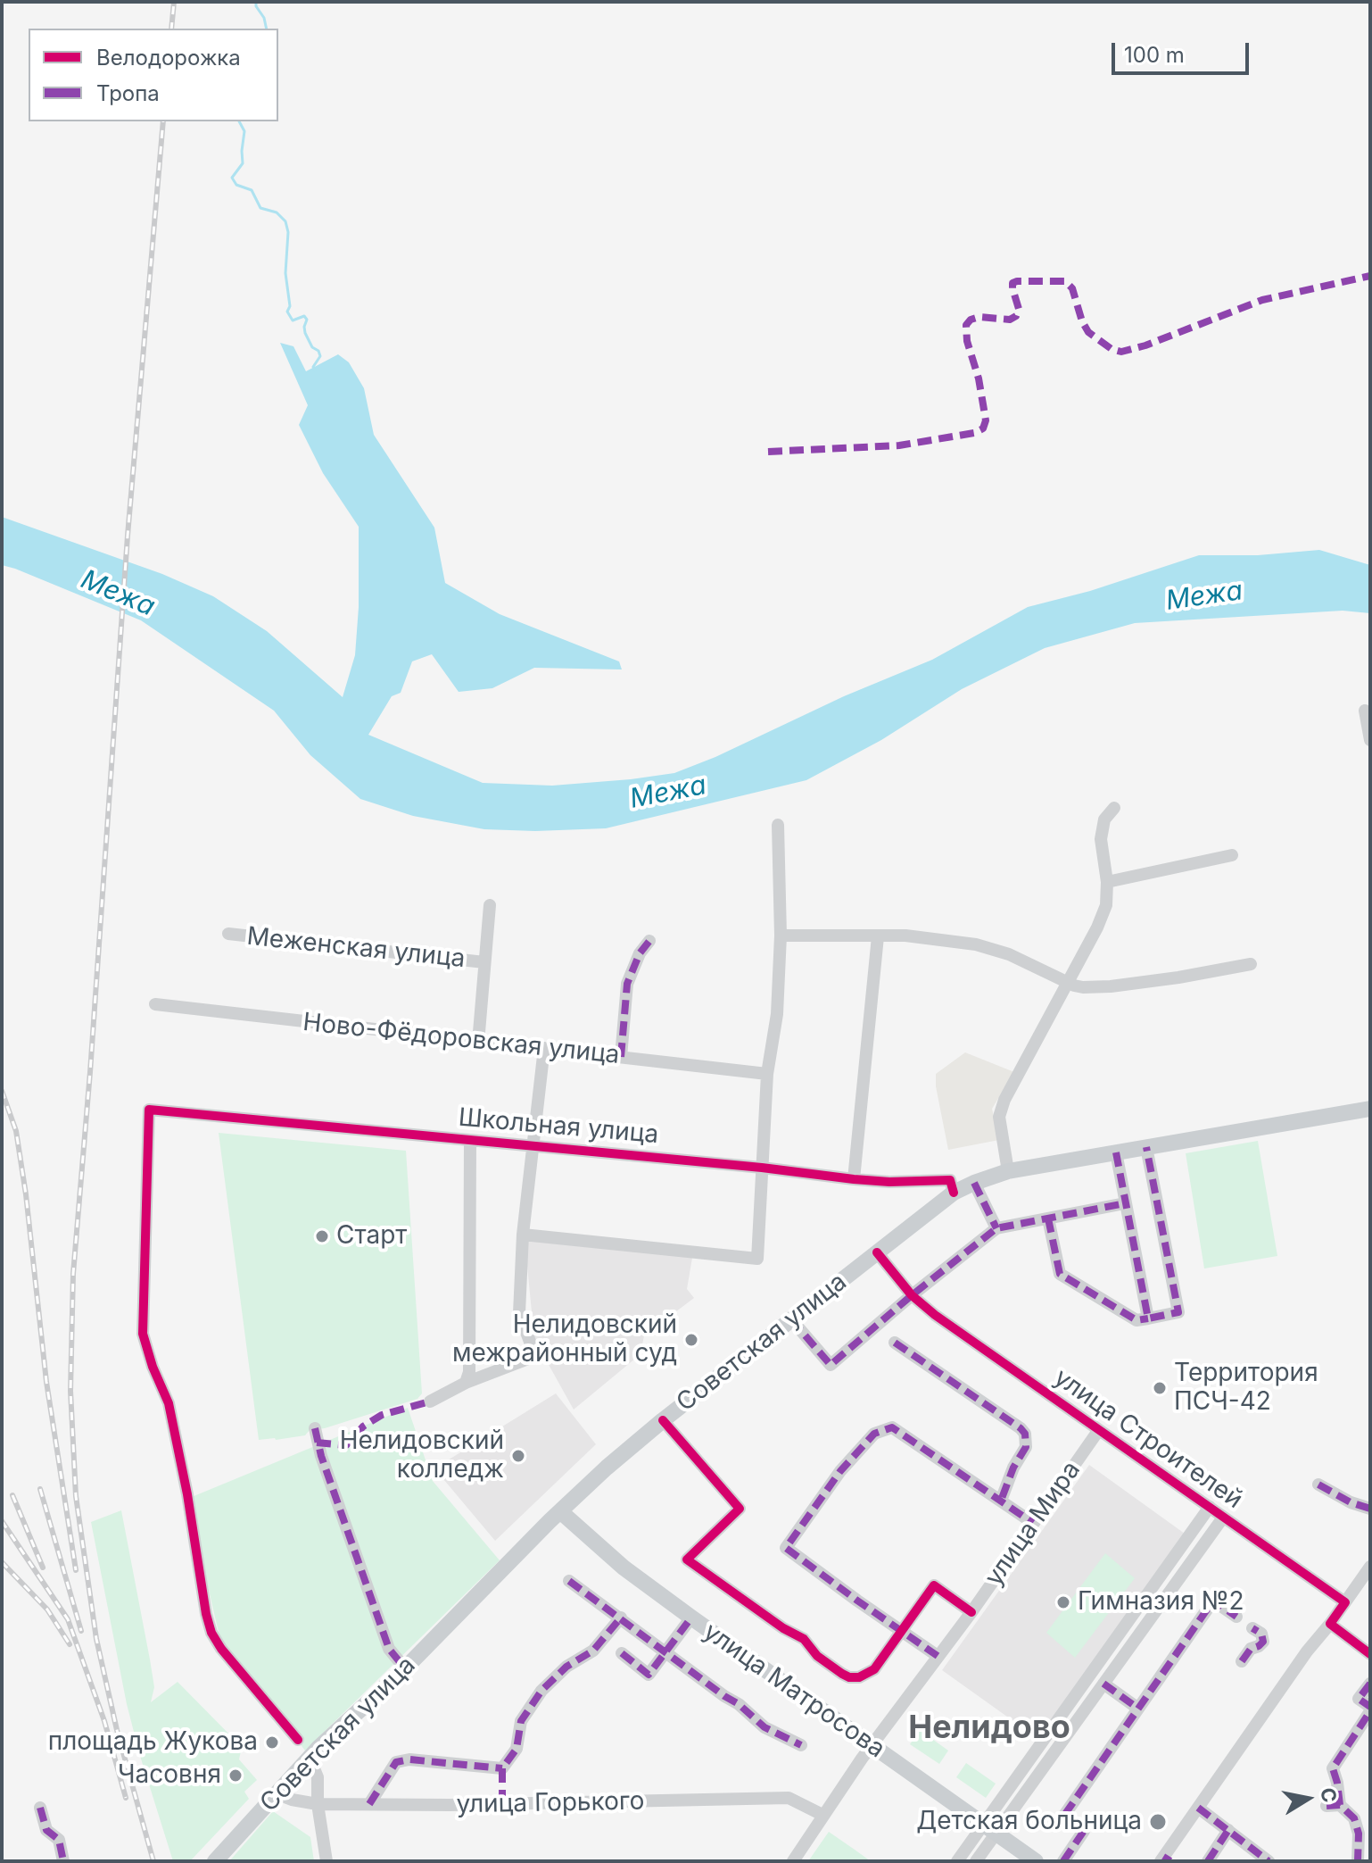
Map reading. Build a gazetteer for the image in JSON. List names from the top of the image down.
{
  "streets": {
    "main road": ["Советская улица", "улица Матросова"],
    "street": [
      "Меженская улица",
      "Ново-Фёдоровская улица",
      "Школьная улица",
      "улица Строителей",
      "улица Мира",
      "улица Горького"
    ]
  },
  "crossings": [
    ["Школьная улица", "Советская улица"],
    ["Советская улица", "улица Строителей"],
    ["Советская улица", "улица Матросова"],
    ["Советская улица", "улица Горького"],
    ["улица Строителей", "улица Мира"],
    ["улица Мира", "улица Матросова"],
    ["улица Мира", "улица Горького"]
  ],
  "districts": ["Нелидово"],
  "water": ["Межа"],
  "places": [
    "Старт",
    "Нелидовский межрайонный суд",
    "Территория ПСЧ-42",
    "Нелидовский колледж",
    "Гимназия №2",
    "площадь Жукова",
    "Часовня",
    "Детская больница"
  ],
  "legend": ["Велодорожка", "Тропа"],
  "scale_bar": "100 m",
  "north": "right"
}
